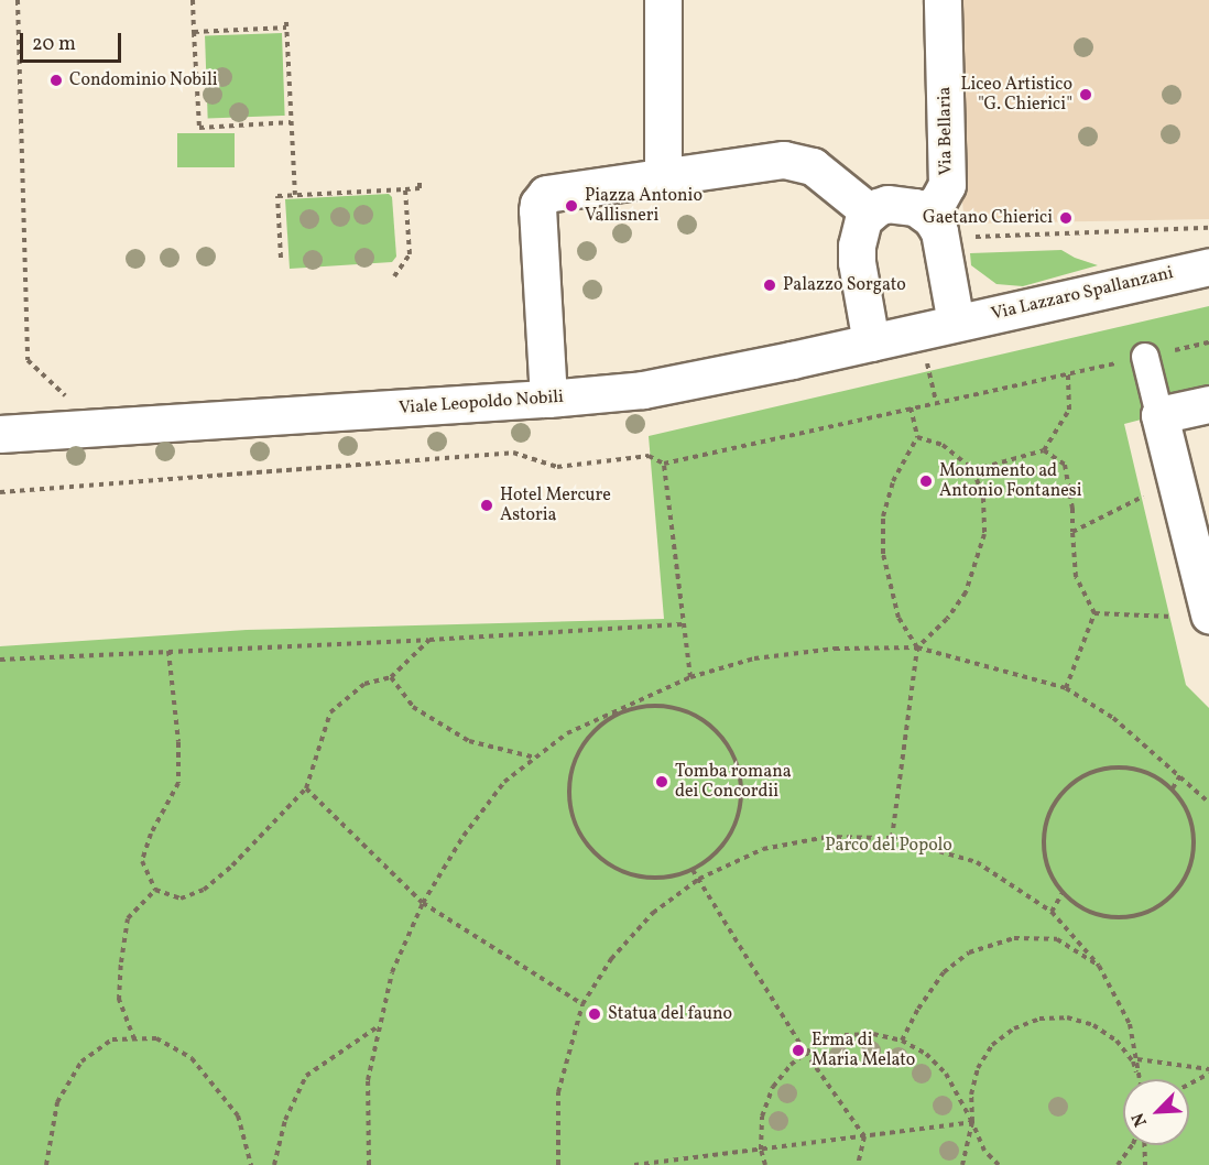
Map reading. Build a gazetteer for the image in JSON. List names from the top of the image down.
{
  "streets": {
    "street": ["Via Bellaria", "Via Lazzaro Spallanzani", "Viale Leopoldo Nobili"]
  },
  "crossings": [
    ["Via Lazzaro Spallanzani", "Viale Leopoldo Nobili"]
  ],
  "parks": ["Parco del Popolo"],
  "places": [
    "Condominio Nobili",
    "Liceo Artistico \"G. Chierici\"",
    "Piazza Antonio Vallisneri",
    "Gaetano Chierici",
    "Palazzo Sorgato",
    "Monumento ad Antonio Fontanesi",
    "Hotel Mercure Astoria",
    "Tomba romana dei Concordii",
    "Statua del fauno",
    "Erma di Maria Melato"
  ],
  "scale_bar": "20 m",
  "north": "bottom left"
}
